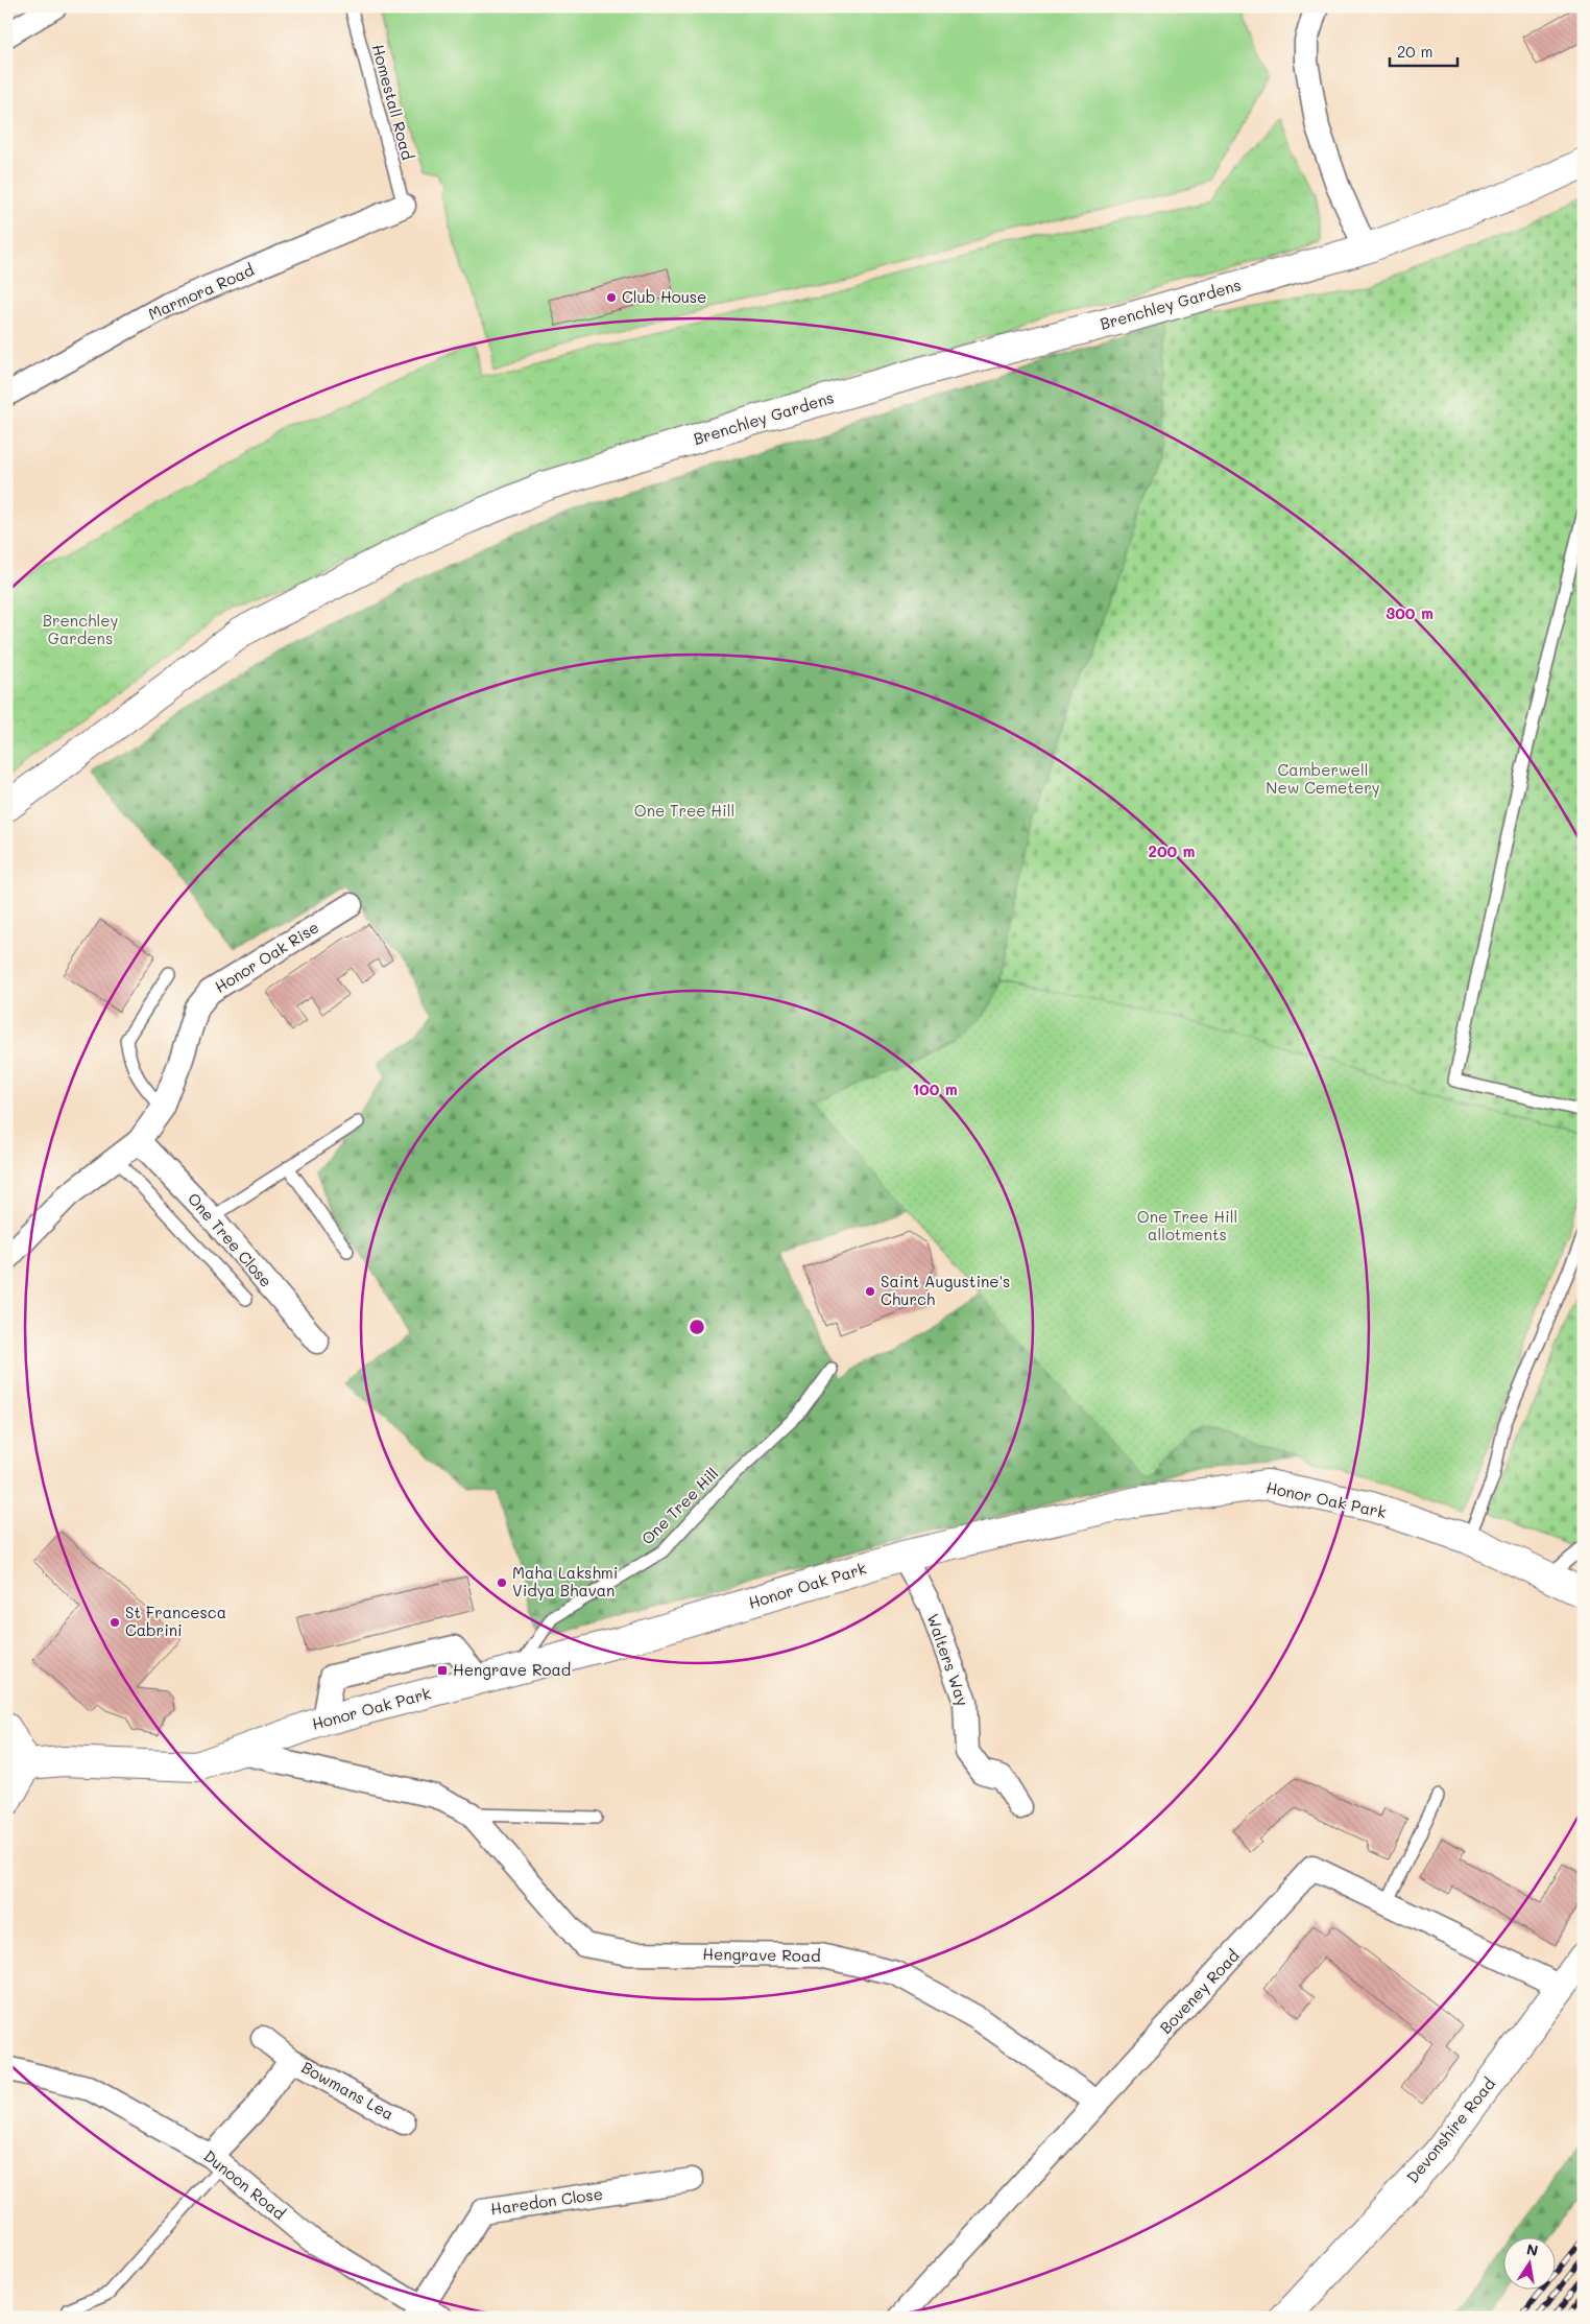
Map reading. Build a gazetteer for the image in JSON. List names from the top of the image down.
{
  "streets": {
    "street": [
      "Marmora Road",
      "Brenchley Gardens",
      "Honor Oak Rise",
      "One Tree Close",
      "Honor Oak Park",
      "Walters Way",
      "Hengrave Road",
      "Boveney Road",
      "Bowmans Lea",
      "Devonshire Road",
      "Dunoon Road",
      "Haredon Close"
    ],
    "lane": ["Homestall Road", "One Tree Hill"]
  },
  "crossings": [
    ["Homestall Road", "Marmora Road"],
    ["Honor Oak Rise", "One Tree Close"],
    ["Honor Oak Park", "One Tree Hill"],
    ["Honor Oak Park", "Walters Way"],
    ["Honor Oak Park", "Hengrave Road"],
    ["Hengrave Road", "Boveney Road"],
    ["Boveney Road", "Devonshire Road"],
    ["Bowmans Lea", "Dunoon Road"],
    ["Dunoon Road", "Haredon Close"]
  ],
  "parks": [
    "Brenchley Gardens",
    "Camberwell New Cemetery",
    "One Tree Hill",
    "One Tree Hill allotments"
  ],
  "places": {
    "other": [
      "Club House",
      "Saint Augustine's Church",
      "Maha Lakshmi Vidya Bhavan",
      "St Francesca Cabrini"
    ],
    "transit": ["Hengrave Road"]
  },
  "scale_bar": "20 m",
  "north": "top",
  "rings": ["300 m", "200 m", "100 m"]
}
